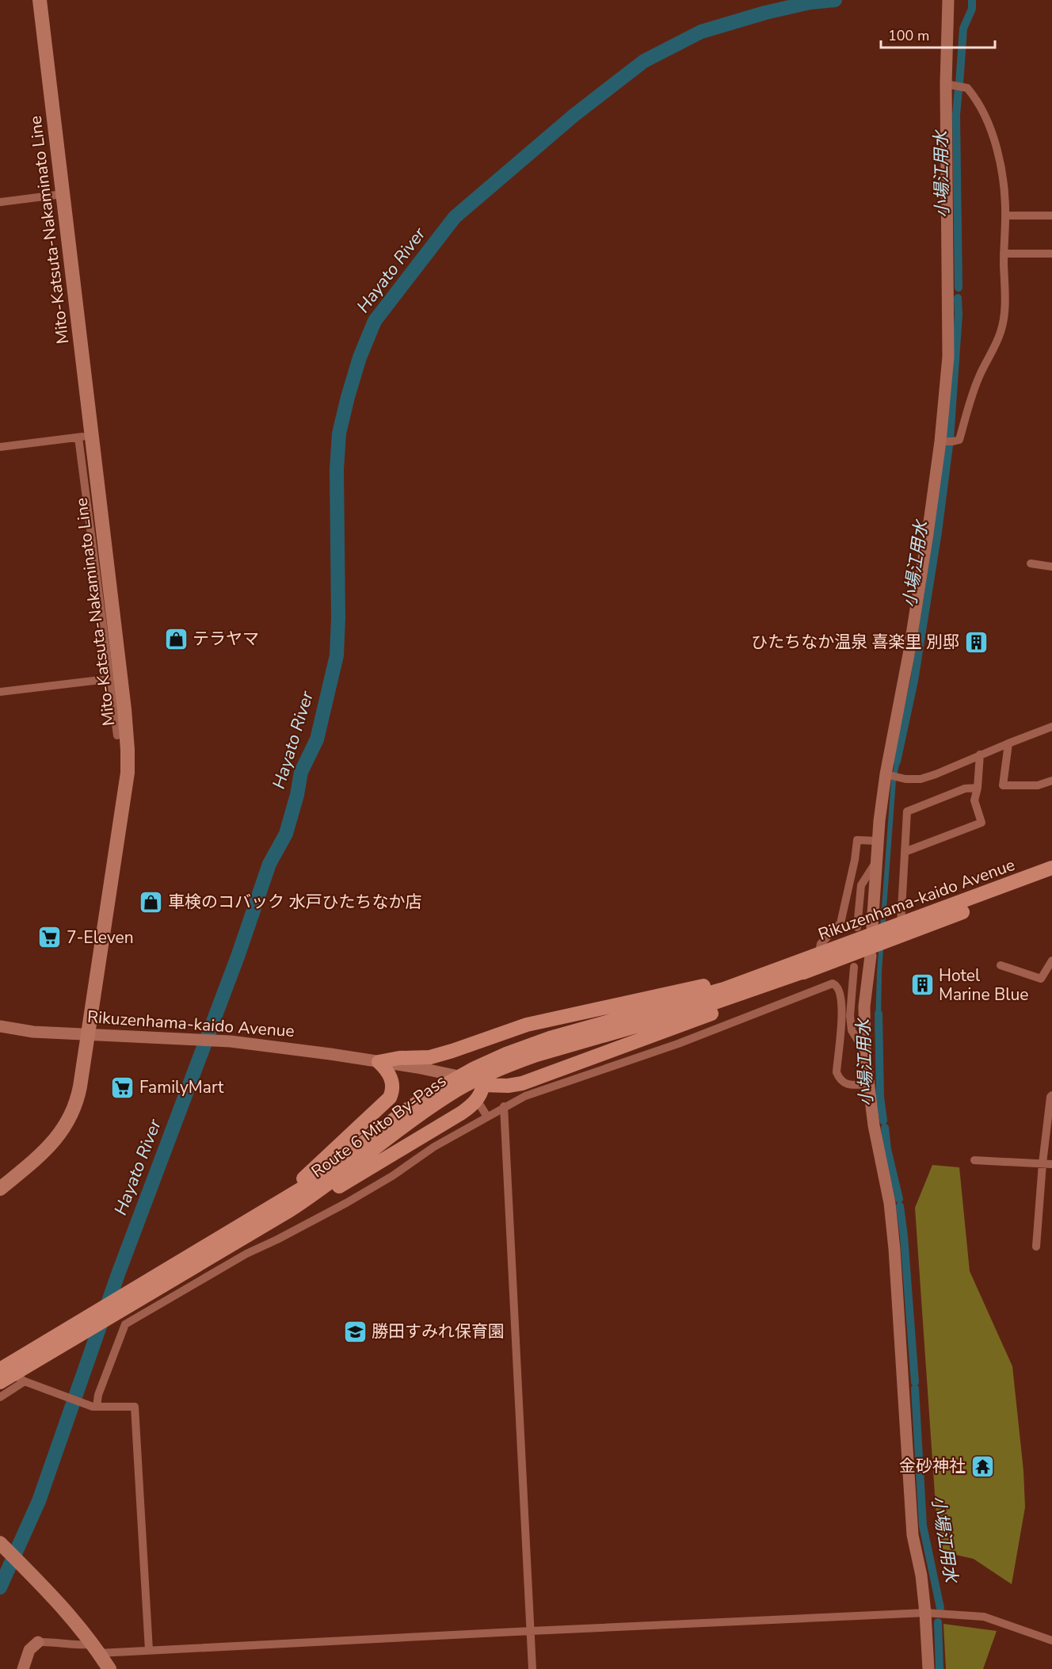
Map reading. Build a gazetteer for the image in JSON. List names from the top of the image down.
{
  "streets": {
    "highway": ["Rikuzenhama-kaido Avenue", "Route 6 Mito By-Pass"],
    "main road": ["Mito-Katsuta-Nakaminato Line"]
  },
  "crossings": [
    ["Mito-Katsuta-Nakaminato Line", "Rikuzenhama-kaido Avenue"],
    ["Rikuzenhama-kaido Avenue", "Route 6 Mito By-Pass"]
  ],
  "water": ["小場江用水", "Hayato River"],
  "places": {
    "shop": ["テラヤマ", "車検のコバック 水戸ひたちなか店"],
    "building": ["ひたちなか温泉 喜楽里 別邸", "Hotel Marine Blue"],
    "supermarket": ["7-Eleven", "FamilyMart"],
    "school or university": ["勝田すみれ保育園"],
    "temple": ["金砂神社"]
  },
  "scale_bar": "100 m"
}
